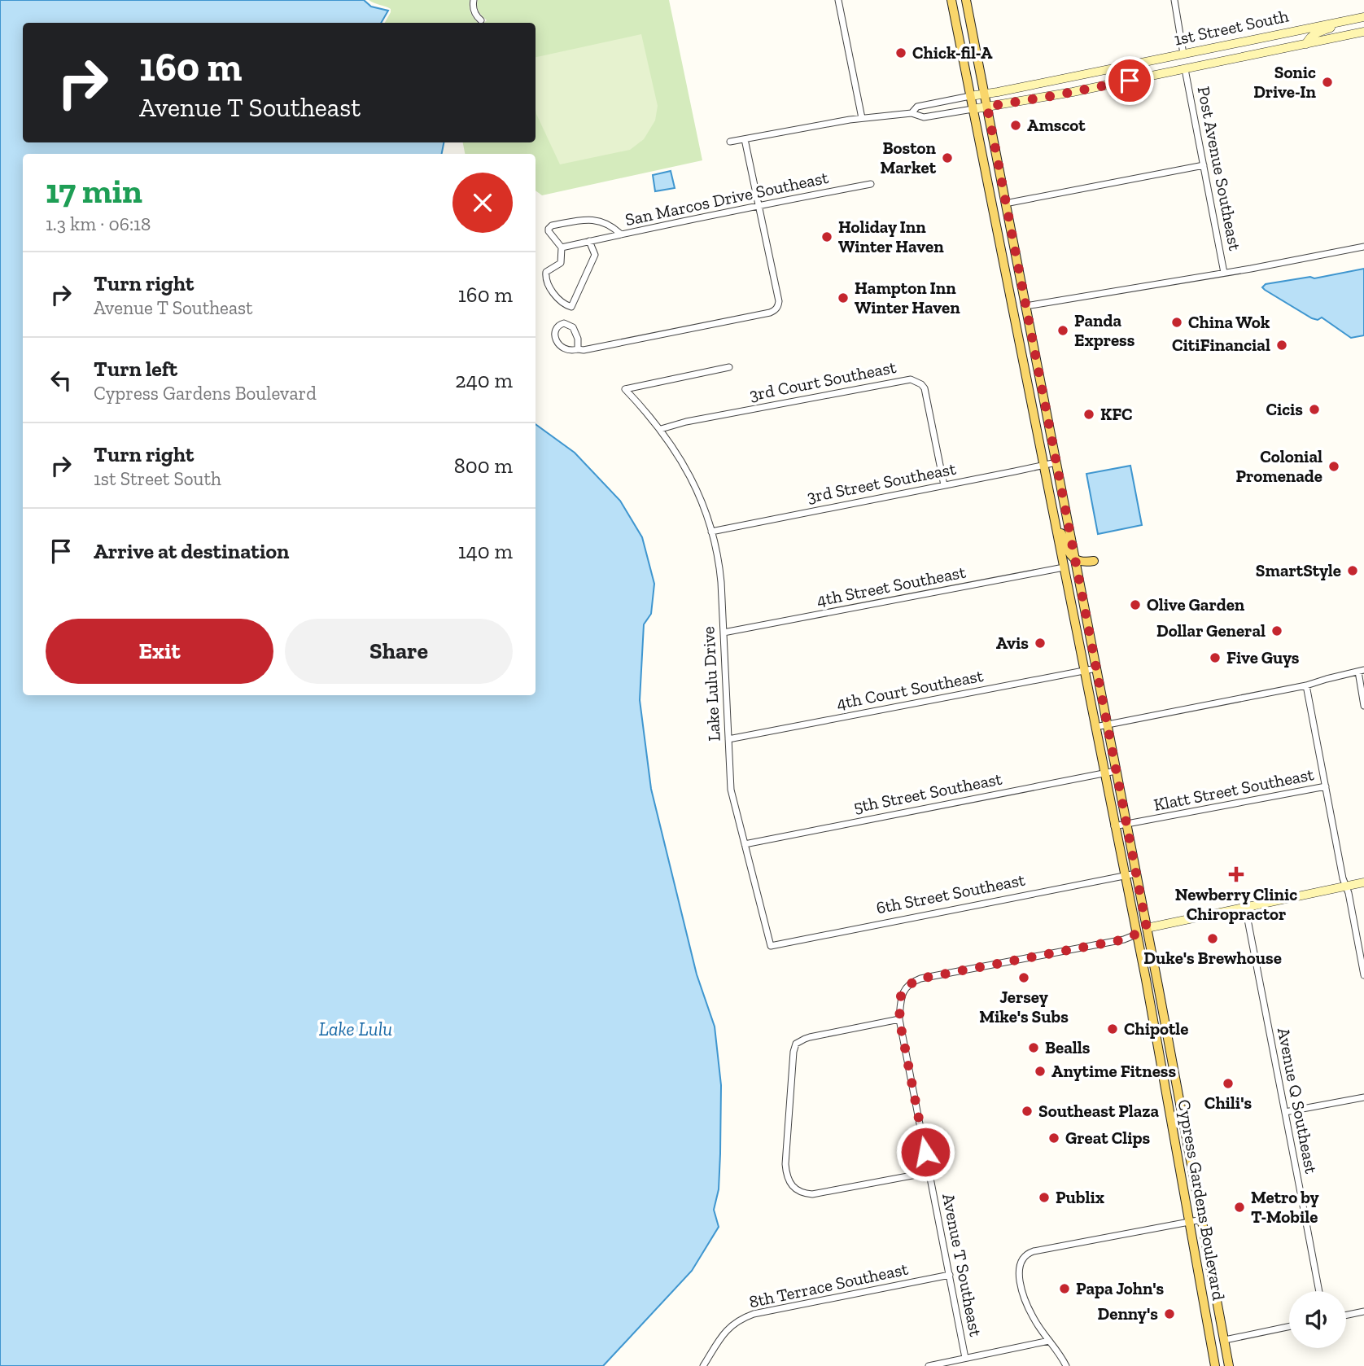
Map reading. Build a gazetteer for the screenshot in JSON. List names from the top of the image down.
{
  "streets": {
    "main road": ["1st Street South", "Cypress Gardens Boulevard"],
    "street": [
      "Post Avenue Southeast",
      "San Marcos Drive Southeast",
      "3rd Court Southeast",
      "3rd Street Southeast",
      "4th Street Southeast",
      "Lake Lulu Drive",
      "4th Court Southeast",
      "Klatt Street Southeast",
      "5th Street Southeast",
      "6th Street Southeast",
      "Avenue Q Southeast",
      "Avenue T Southeast",
      "8th Terrace Southeast"
    ]
  },
  "crossings": [
    ["1st Street South", "Post Avenue Southeast"],
    ["1st Street South", "Cypress Gardens Boulevard"],
    ["3rd Court Southeast", "3rd Street Southeast"],
    ["3rd Court Southeast", "Lake Lulu Drive"],
    ["3rd Street Southeast", "Lake Lulu Drive"],
    ["3rd Street Southeast", "Cypress Gardens Boulevard"],
    ["4th Street Southeast", "Lake Lulu Drive"],
    ["4th Street Southeast", "Cypress Gardens Boulevard"],
    ["Lake Lulu Drive", "4th Court Southeast"],
    ["Lake Lulu Drive", "5th Street Southeast"],
    ["Lake Lulu Drive", "6th Street Southeast"],
    ["4th Court Southeast", "Cypress Gardens Boulevard"],
    ["Klatt Street Southeast", "Cypress Gardens Boulevard"],
    ["5th Street Southeast", "Cypress Gardens Boulevard"],
    ["6th Street Southeast", "Cypress Gardens Boulevard"],
    ["Cypress Gardens Boulevard", "Avenue T Southeast"],
    ["Avenue T Southeast", "8th Terrace Southeast"]
  ],
  "water": ["Lake Lulu"],
  "places": {
    "other": [
      "Chick-fil-A",
      "Sonic Drive-In",
      "Amscot",
      "Boston Market",
      "Holiday Inn Winter Haven",
      "Hampton Inn Winter Haven",
      "China Wok",
      "Panda Express",
      "CitiFinancial",
      "Cicis",
      "KFC",
      "Colonial Promenade",
      "SmartStyle",
      "Olive Garden",
      "Dollar General",
      "Avis",
      "Five Guys",
      "Duke's Brewhouse",
      "Jersey Mike's Subs",
      "Chipotle",
      "Bealls",
      "Anytime Fitness",
      "Chili's",
      "Southeast Plaza",
      "Great Clips",
      "Publix",
      "Metro by T-Mobile",
      "Papa John's",
      "Denny's"
    ],
    "health": ["Newberry Clinic Chiropractor"]
  },
  "page": {
    "turn": ["160 m", "Avenue T Southeast"],
    "heading": ["17 min", "1.3 km · 06:18"],
    "list": [
      {
        "name": "Turn right",
        "note": "Avenue T Southeast",
        "value": "160 m"
      },
      {
        "name": "Turn left",
        "note": "Cypress Gardens Boulevard",
        "value": "240 m"
      },
      {
        "name": "Turn right",
        "note": "1st Street South",
        "value": "800 m"
      },
      {
        "name": "Arrive at destination",
        "value": "140 m"
      }
    ],
    "buttons": ["Exit", "Share"]
  }
}
